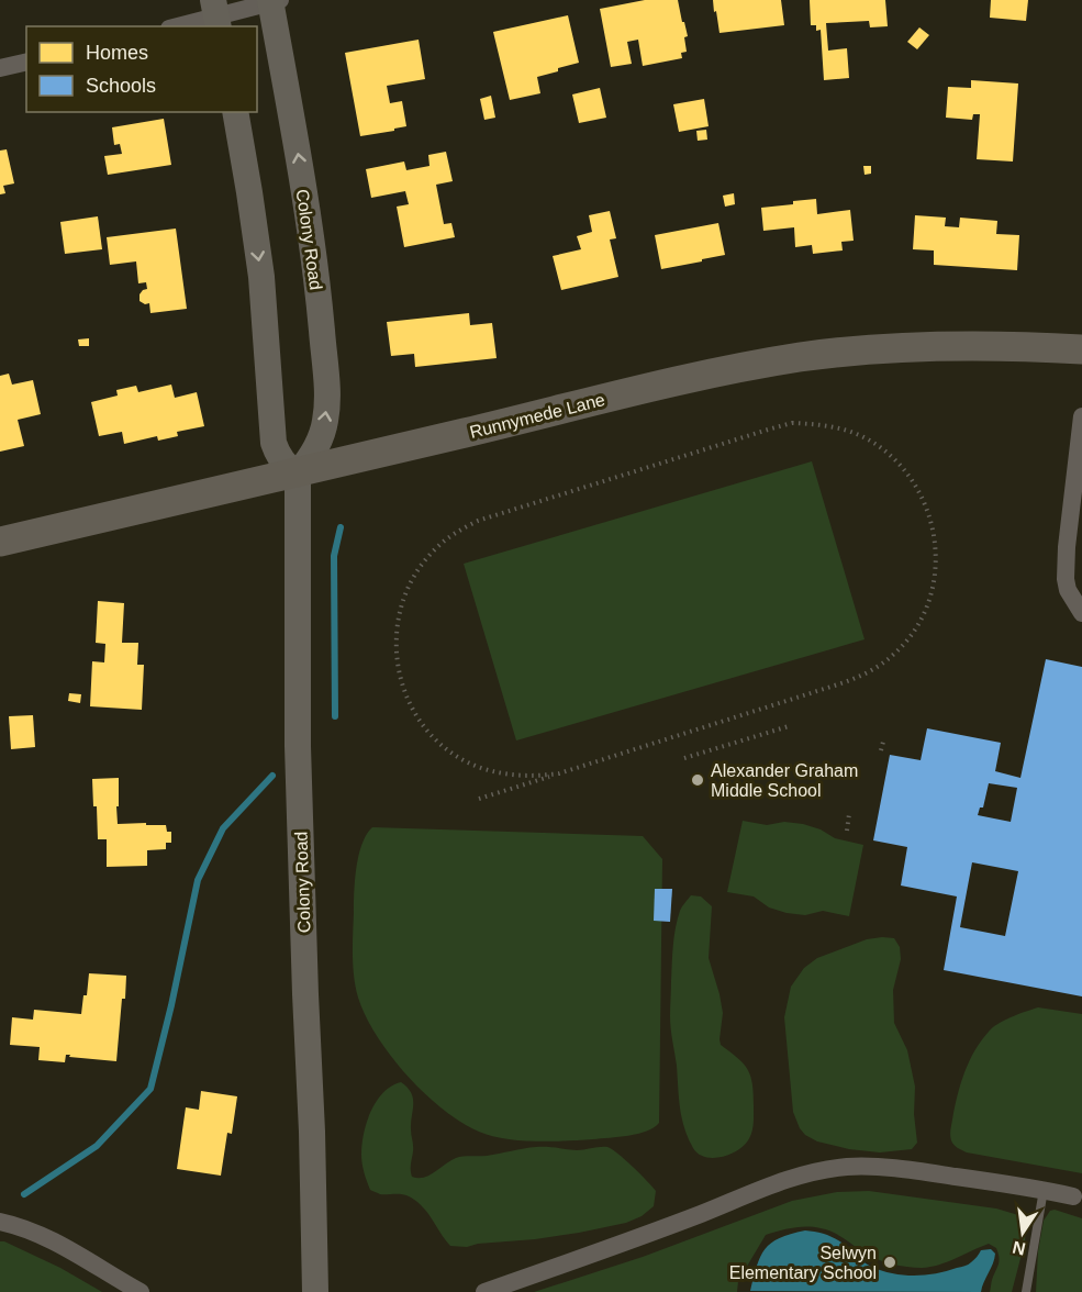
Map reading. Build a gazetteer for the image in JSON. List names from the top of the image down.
{
  "streets": {
    "main road": ["Runnymede Lane"],
    "street": ["Colony Road"]
  },
  "crossings": [
    ["Colony Road", "Runnymede Lane"]
  ],
  "places": ["Alexander Graham Middle School", "Selwyn Elementary School"],
  "legend": ["Homes", "Schools"],
  "north": "bottom"
}
